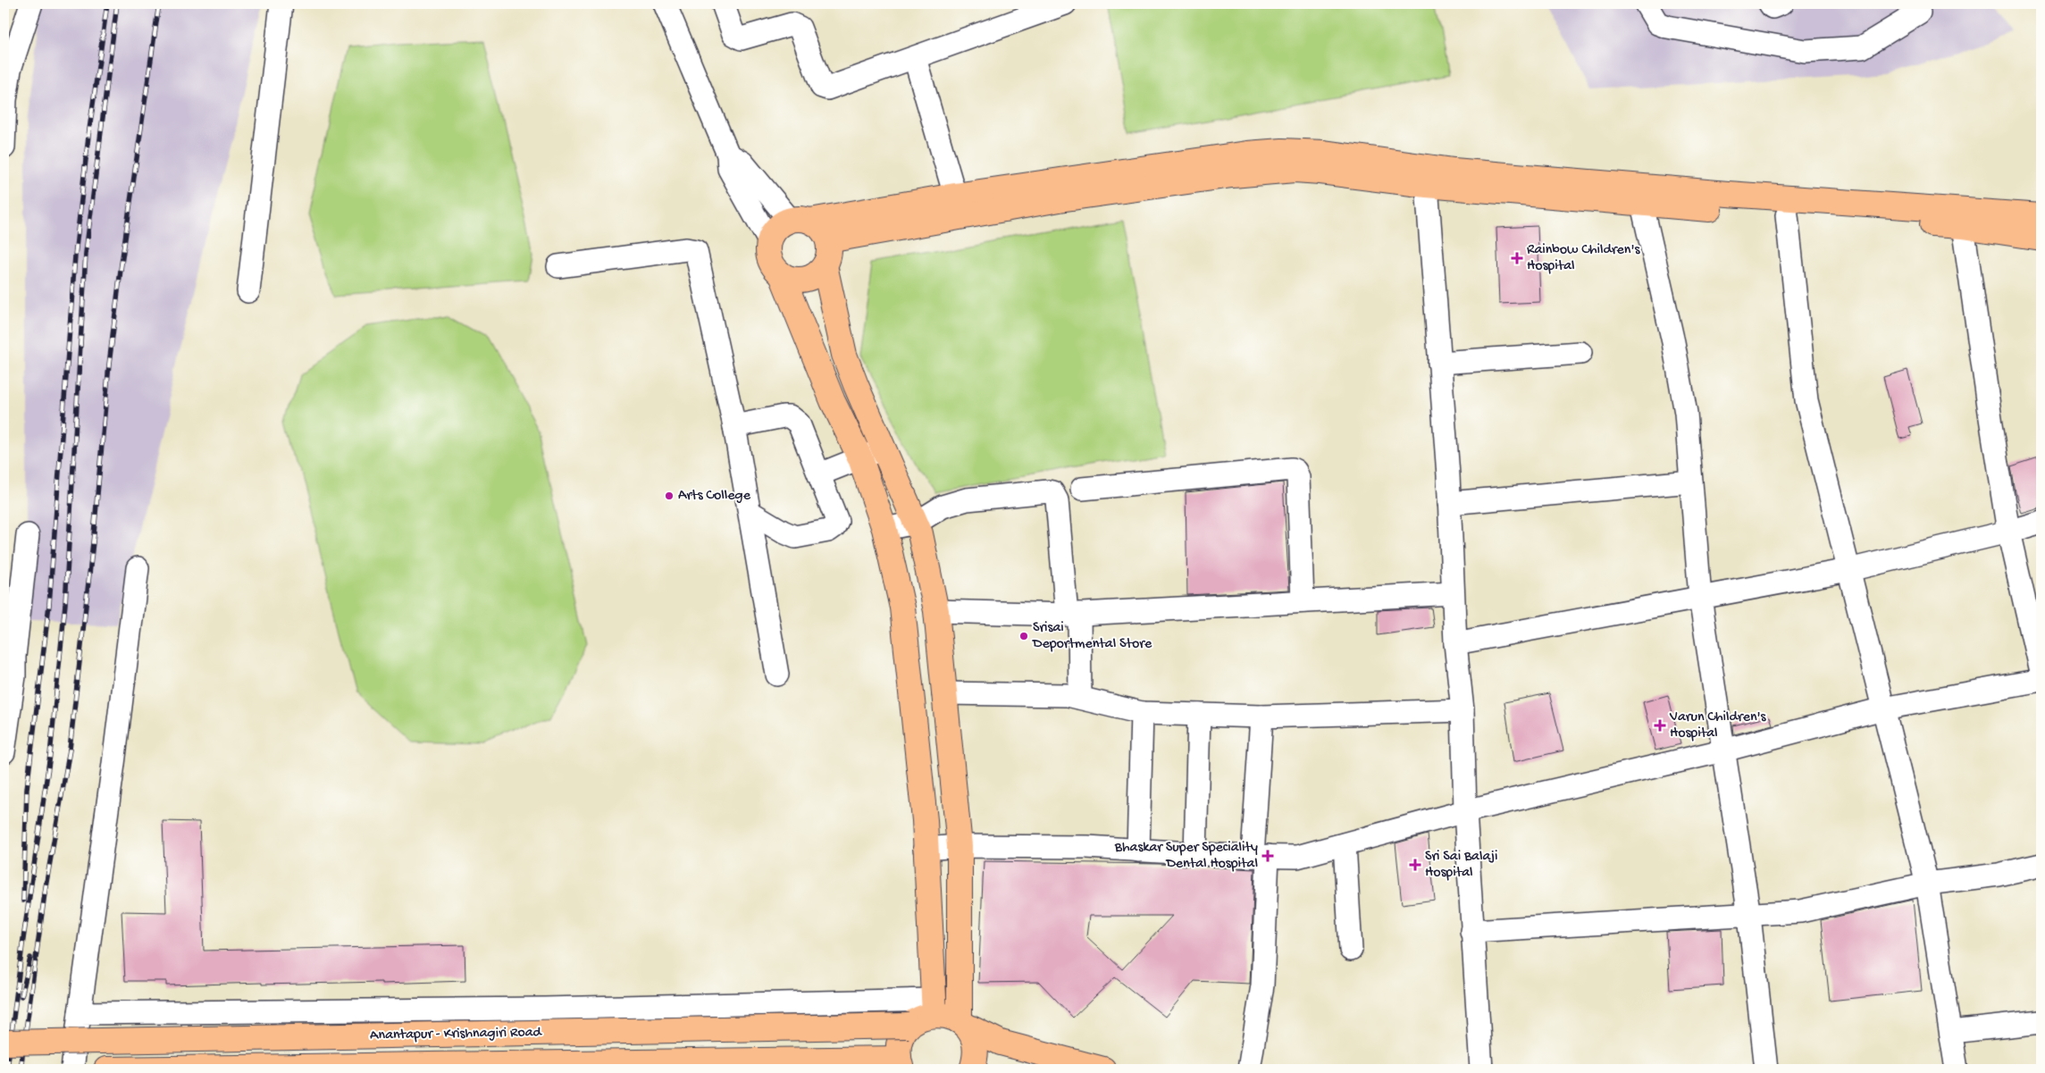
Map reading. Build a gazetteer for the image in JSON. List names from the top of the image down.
{
  "streets": {
    "main road": ["Anantapur - Krishnagiri Road"]
  },
  "places": {
    "health": [
      "Rainbow Children's Hospital",
      "Varun Children's Hospital",
      "Bhaskar Super Speciality Dental Hospital",
      "Sri Sai Balaji Hospital"
    ],
    "other": ["Arts College", "Srisai Deportmental Store"]
  }
}
